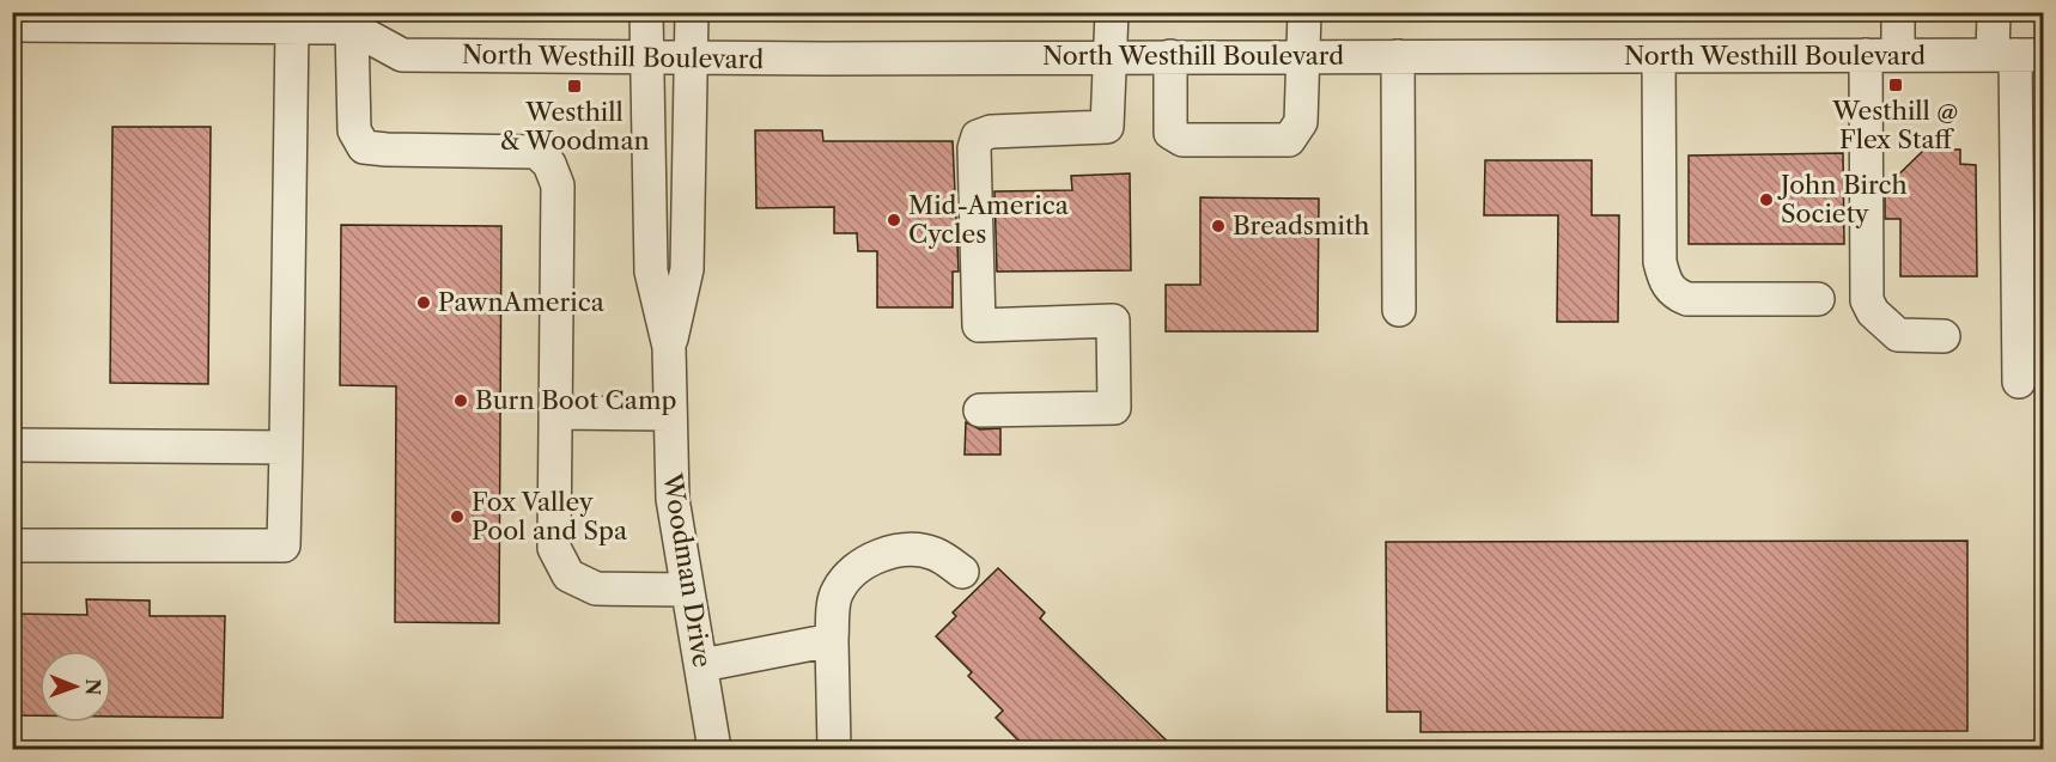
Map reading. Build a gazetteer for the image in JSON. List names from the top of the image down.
{
  "streets": {
    "street": ["North Westhill Boulevard", "Woodman Drive"]
  },
  "crossings": [
    ["North Westhill Boulevard", "Woodman Drive"]
  ],
  "places": {
    "transit": ["Westhill @ Flex Staff", "Westhill & Woodman"],
    "other": [
      "John Birch Society",
      "Mid-America Cycles",
      "Breadsmith",
      "PawnAmerica",
      "Burn Boot Camp",
      "Fox Valley Pool and Spa"
    ]
  },
  "north": "right"
}
